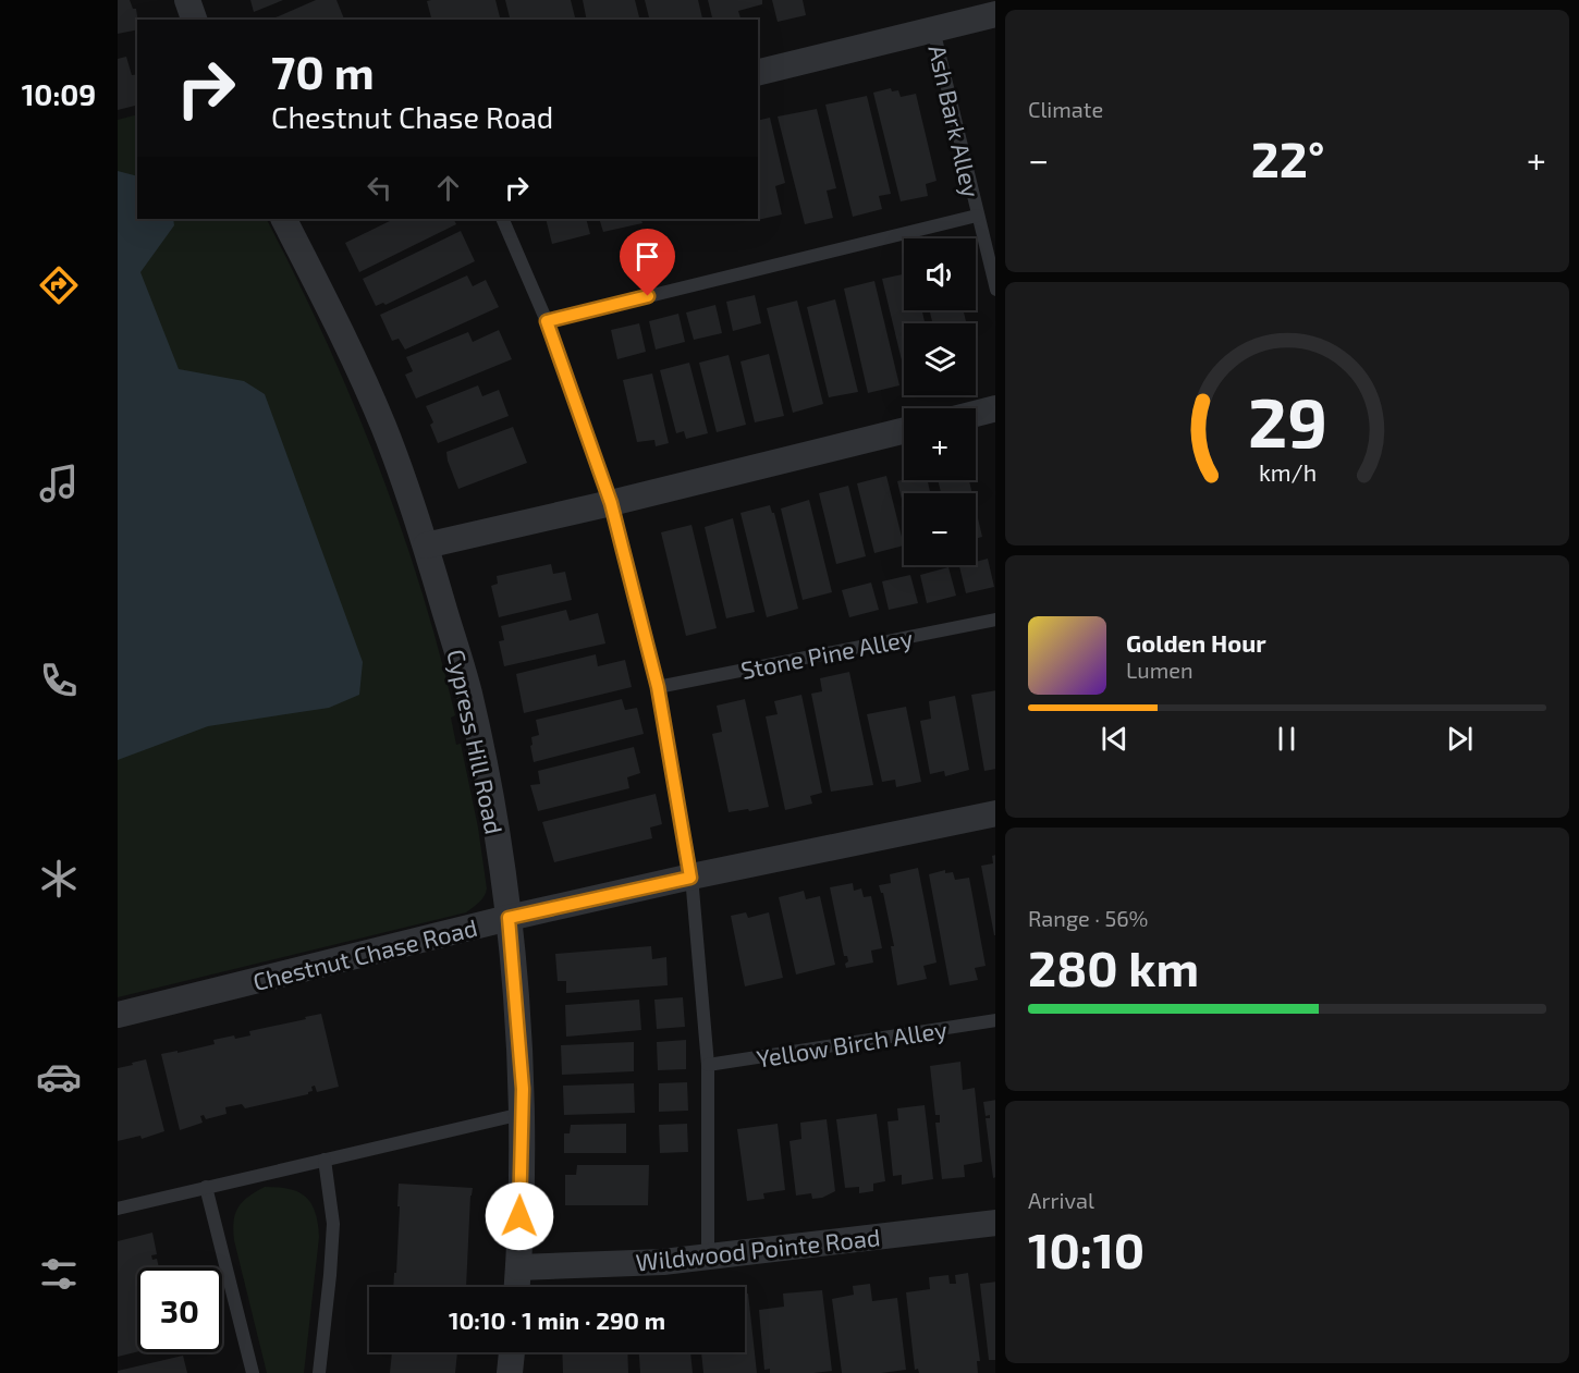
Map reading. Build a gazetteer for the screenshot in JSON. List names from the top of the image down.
{
  "streets": {
    "street": ["Cypress Hill Road", "Chestnut Chase Road", "Wildwood Pointe Road"],
    "lane": ["Ash Bark Alley", "Stone Pine Alley", "Yellow Birch Alley"]
  },
  "crossings": [
    ["Cypress Hill Road", "Chestnut Chase Road"],
    ["Cypress Hill Road", "Wildwood Pointe Road"]
  ],
  "page": {
    "tabs": "10:09",
    "tile": [
      "Climate",
      ["Range · 56%", "280 km"],
      ["Arrival", "10:10"]
    ],
    "turn": ["70 m", "Chestnut Chase Road"],
    "heat": ["−", "22°", "+"],
    "map_buttons": ["+", "−"],
    "song": ["Golden Hour", "Lumen"],
    "limit": "30",
    "trip": "10:10 · 1 min · 290 m",
    "gauge": ["29", "km/h"]
  }
}
